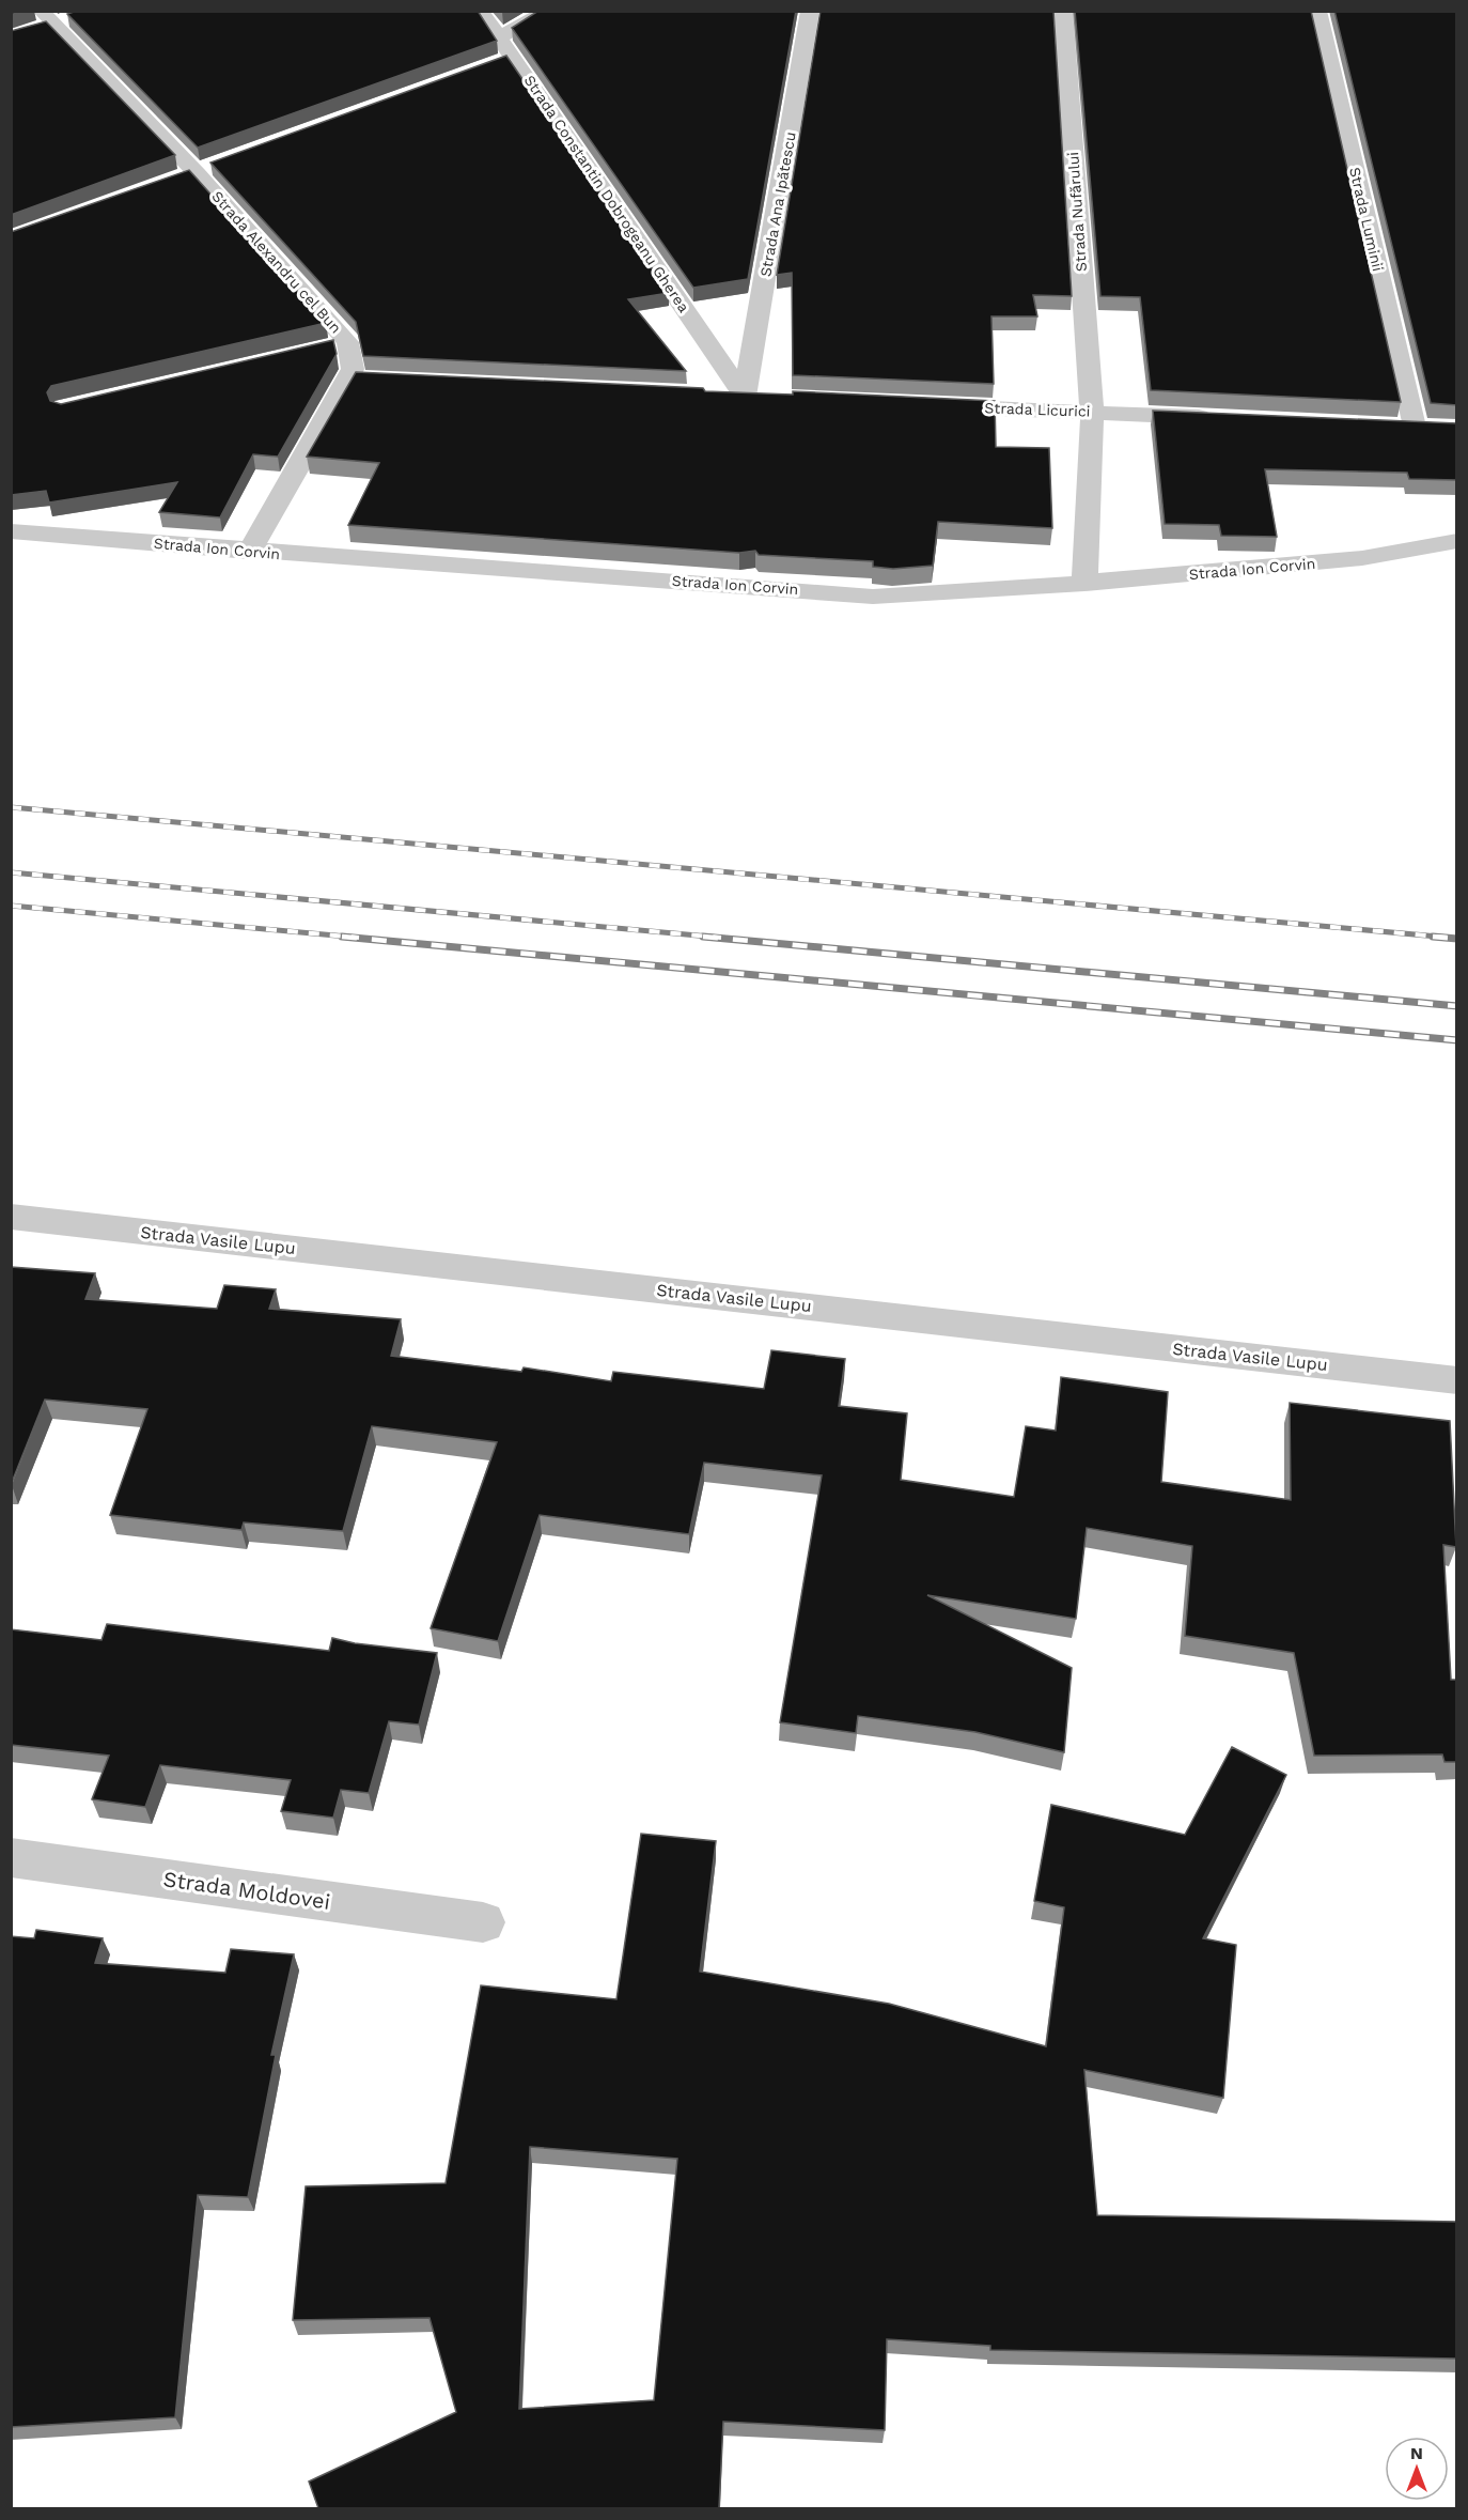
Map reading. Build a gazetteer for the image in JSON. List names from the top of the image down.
{
  "streets": {
    "street": [
      "Strada Constantin Dobrogeanu Gherea",
      "Strada Ana Ipătescu",
      "Strada Nufărului",
      "Strada Luminii",
      "Strada Alexandru cel Bun",
      "Strada Licurici",
      "Strada Ion Corvin",
      "Strada Vasile Lupu",
      "Strada Moldovei"
    ]
  },
  "crossings": [
    ["Strada Constantin Dobrogeanu Gherea", "Strada Ana Ipătescu"],
    ["Strada Nufărului", "Strada Licurici"],
    ["Strada Nufărului", "Strada Ion Corvin"]
  ],
  "north": "top"
}
